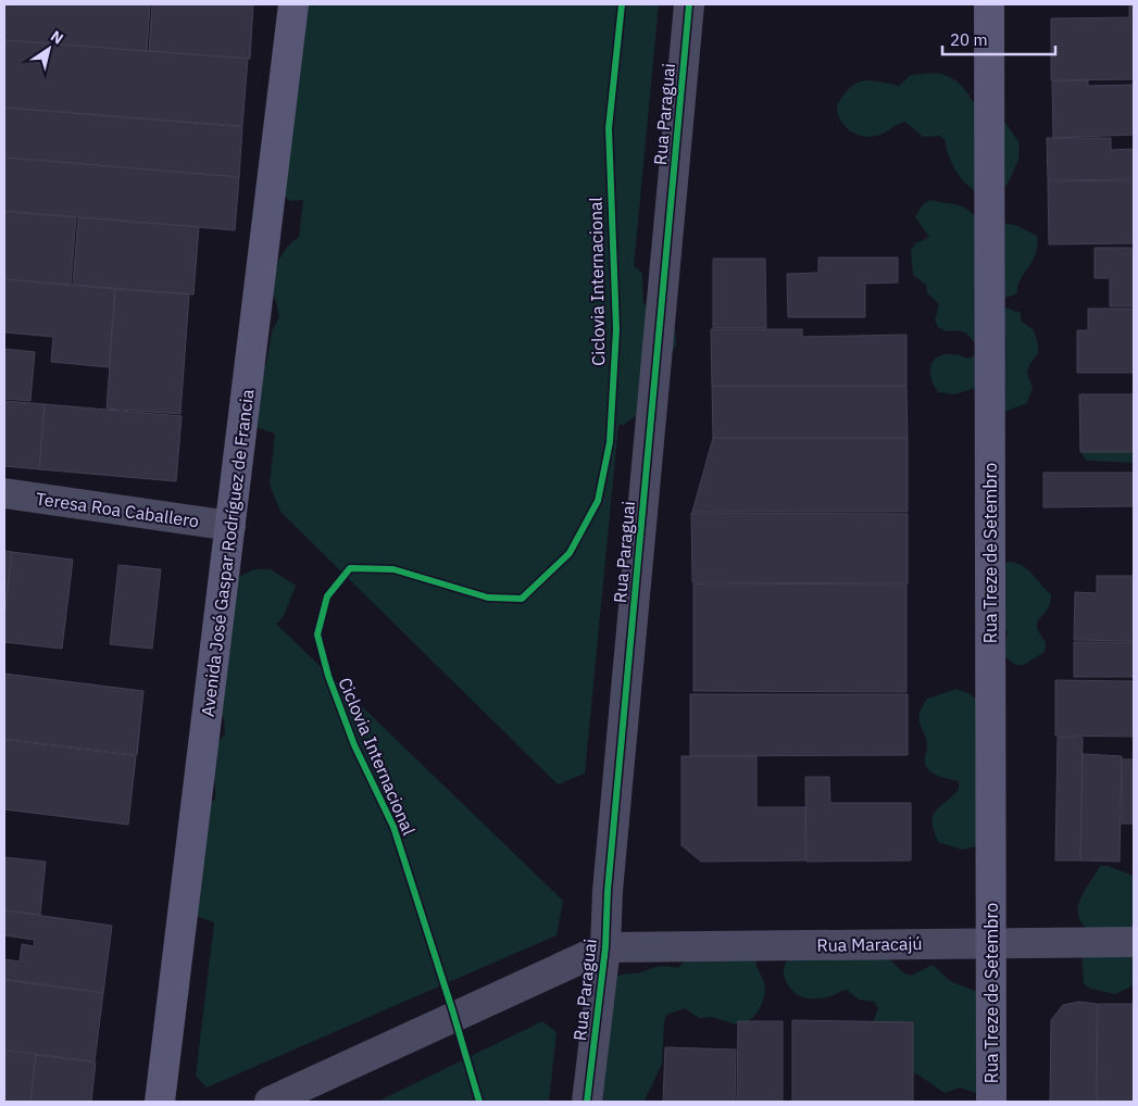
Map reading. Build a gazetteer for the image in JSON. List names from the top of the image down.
{
  "streets": {
    "main road": ["Avenida José Gaspar Rodríguez de Francia", "Rua Treze de Setembro"],
    "street": ["Rua Paraguai", "Teresa Roa Caballero", "Rua Maracajú"],
    "cycle path": ["Ciclovia Internacional"]
  },
  "crossings": [
    ["Rua Paraguai", "Rua Maracajú"],
    ["Teresa Roa Caballero", "Avenida José Gaspar Rodríguez de Francia"],
    ["Rua Treze de Setembro", "Rua Maracajú"]
  ],
  "scale_bar": "20 m",
  "north": "top right"
}
